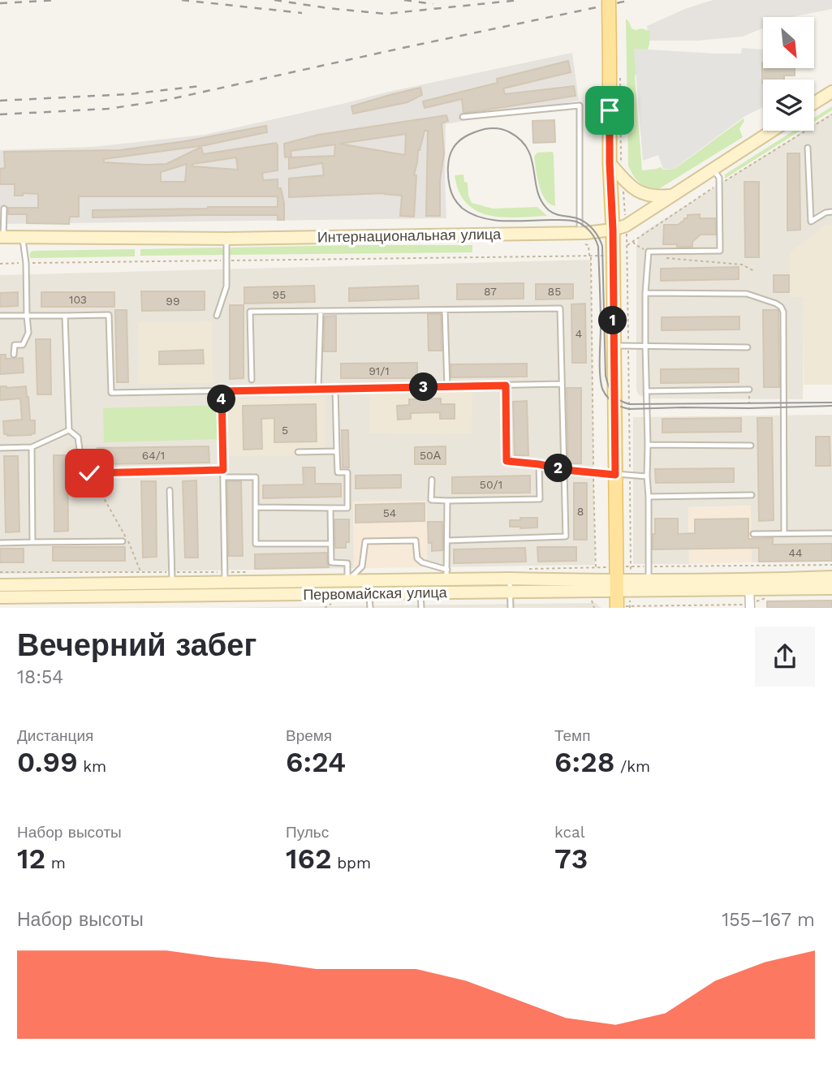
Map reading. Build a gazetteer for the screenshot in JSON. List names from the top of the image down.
{
  "streets": {
    "main road": ["Интернациональная улица", "Первомайская улица"]
  },
  "house_numbers": [
    "87",
    "85",
    "95",
    "103",
    "99",
    "4",
    "91/1",
    "5",
    "64/1",
    "50А",
    "50/1",
    "8",
    "54",
    "44"
  ],
  "north": "bottom right",
  "page": {
    "pins": [
      "1",
      "3",
      "4",
      "2"
    ],
    "heading": ["Вечерний забег", "18:54"],
    "stats": [
      ["Дистанция", "0.99 km"],
      ["Время", "6:24"],
      ["Темп", "6:28 /km"],
      ["Набор высоты", "12 m"],
      ["Пульс", "162 bpm"],
      ["kcal", "73"]
    ],
    "chart": ["Набор высоты", "155–167 m"]
  }
}
